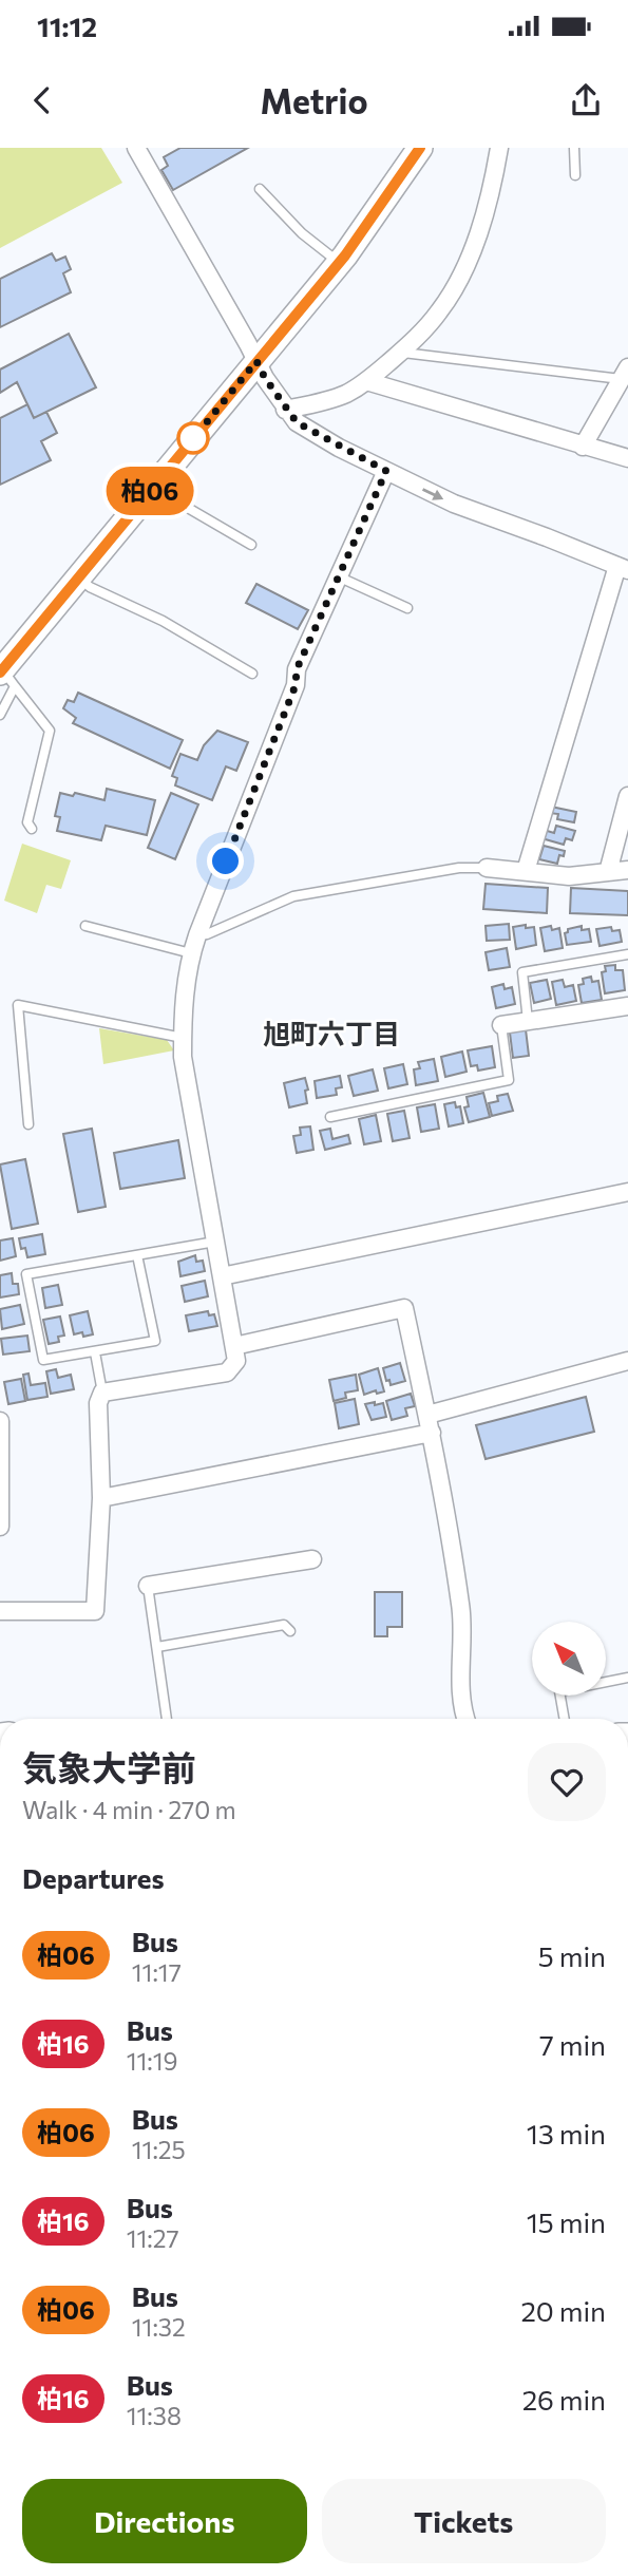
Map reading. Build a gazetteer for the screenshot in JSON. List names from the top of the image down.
{
  "districts": ["旭町六丁目"],
  "lines": ["bus line 柏06"],
  "north": "top left",
  "page": {
    "status": "11:12",
    "header": "Metrio",
    "on_map": "柏06",
    "heading": [
      ["気象大学前", "Walk · 4 min · 270 m"],
      "Departures"
    ],
    "list": [
      {
        "mark": "柏06",
        "name": "Bus",
        "note": "11:17",
        "value": "5 min"
      },
      {
        "mark": "柏16",
        "name": "Bus",
        "note": "11:19",
        "value": "7 min"
      },
      {
        "mark": "柏06",
        "name": "Bus",
        "note": "11:25",
        "value": "13 min"
      },
      {
        "mark": "柏16",
        "name": "Bus",
        "note": "11:27",
        "value": "15 min"
      },
      {
        "mark": "柏06",
        "name": "Bus",
        "note": "11:32",
        "value": "20 min"
      },
      {
        "mark": "柏16",
        "name": "Bus",
        "note": "11:38",
        "value": "26 min"
      }
    ],
    "buttons": ["Directions", "Tickets"]
  }
}
